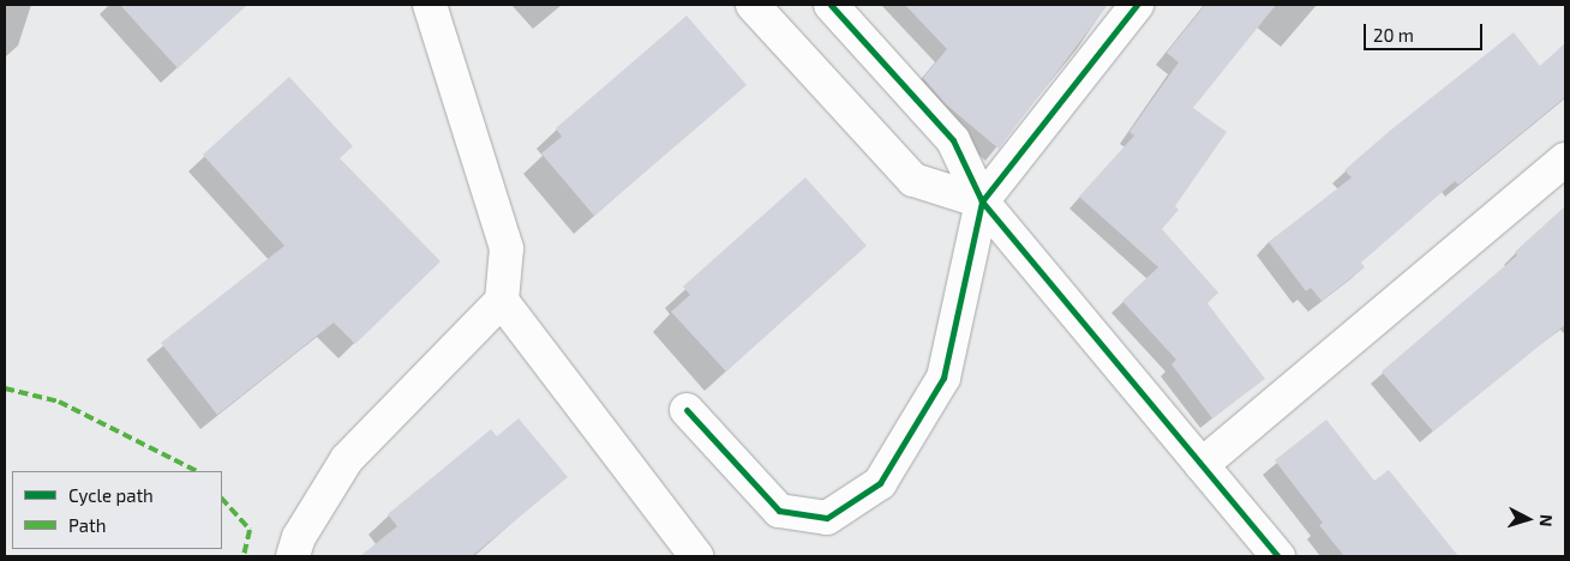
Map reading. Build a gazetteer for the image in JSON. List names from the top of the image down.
{
  "legend": ["Cycle path", "Path"],
  "scale_bar": "20 m",
  "north": "right"
}
